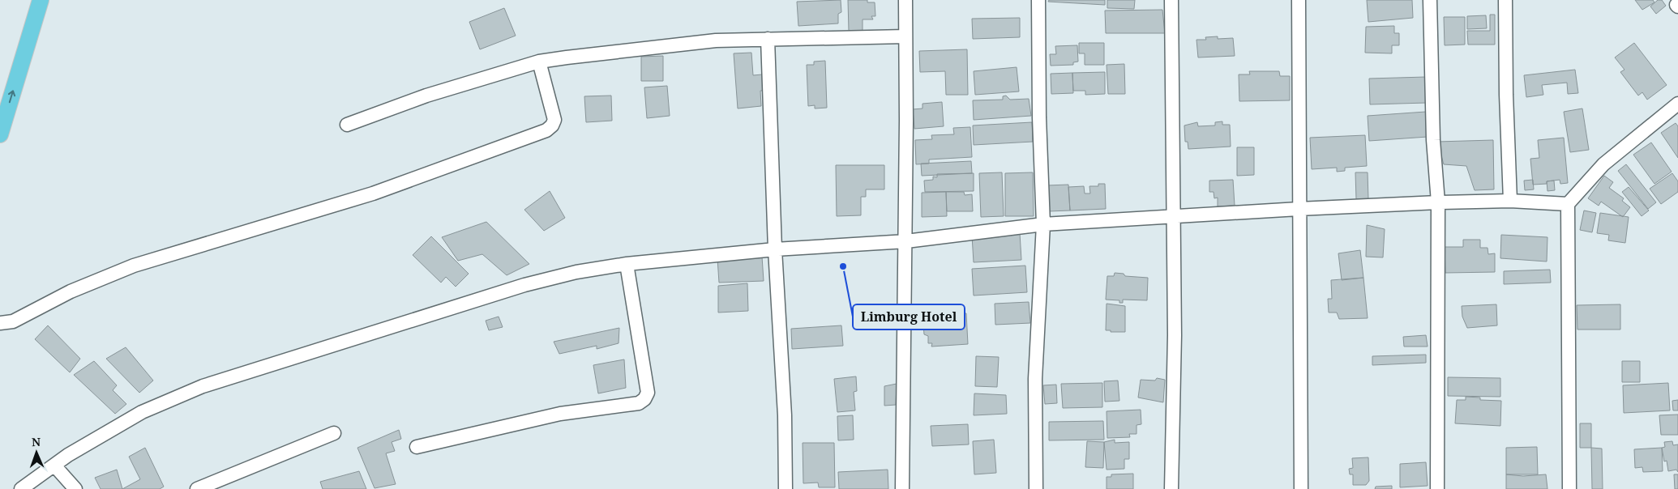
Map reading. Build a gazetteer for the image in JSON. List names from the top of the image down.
{
  "places": ["Limburg Hotel"],
  "north": "top"
}
